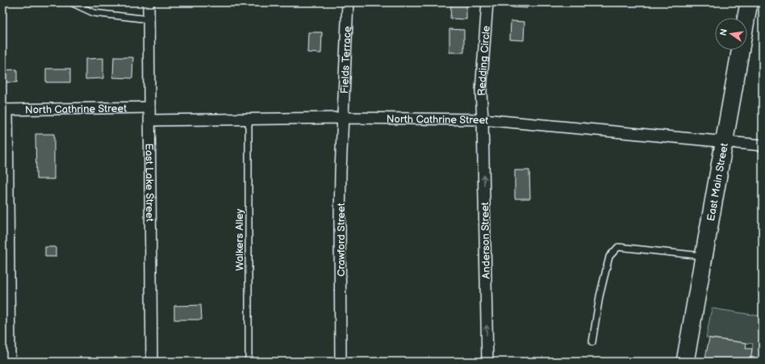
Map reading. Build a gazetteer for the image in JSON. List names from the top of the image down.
{
  "streets": {
    "main road": ["East Main Street"],
    "street": [
      "Fields Terrace",
      "Redding Circle",
      "North Cathrine Street",
      "East Lake Street",
      "Crawford Street",
      "Anderson Street"
    ],
    "lane": ["Walkers Alley"]
  },
  "crossings": [
    ["Fields Terrace", "North Cathrine Street"],
    ["Fields Terrace", "Crawford Street"],
    ["Redding Circle", "North Cathrine Street"],
    ["Redding Circle", "Anderson Street"],
    ["North Cathrine Street", "East Lake Street"],
    ["North Cathrine Street", "East Main Street"],
    ["North Cathrine Street", "Walkers Alley"],
    ["North Cathrine Street", "Crawford Street"],
    ["North Cathrine Street", "Anderson Street"]
  ],
  "one_way": ["Anderson Street"],
  "north": "left"
}
